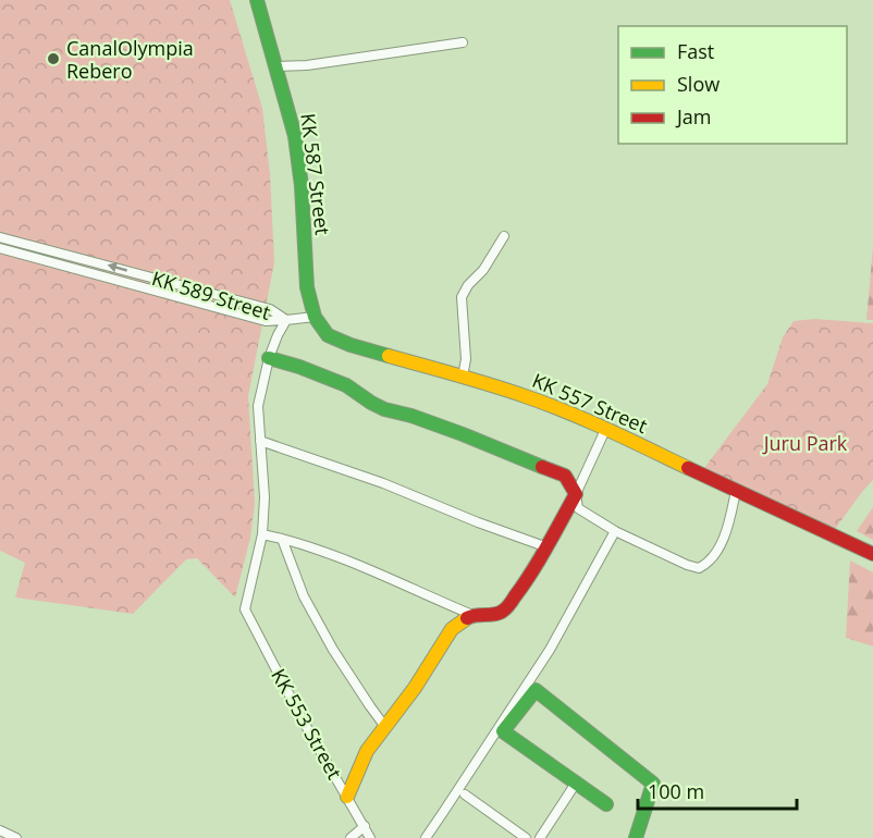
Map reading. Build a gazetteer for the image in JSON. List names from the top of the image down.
{
  "streets": {
    "street": [
      "KK 587 Street",
      "KK 589 Street",
      "KK 557 Street",
      "KK 553 Street"
    ]
  },
  "crossings": [
    ["KK 587 Street", "KK 557 Street"]
  ],
  "parks": ["Juru Park"],
  "places": ["CanalOlympia Rebero"],
  "legend": ["Fast", "Slow", "Jam"],
  "scale_bar": "100 m"
}
